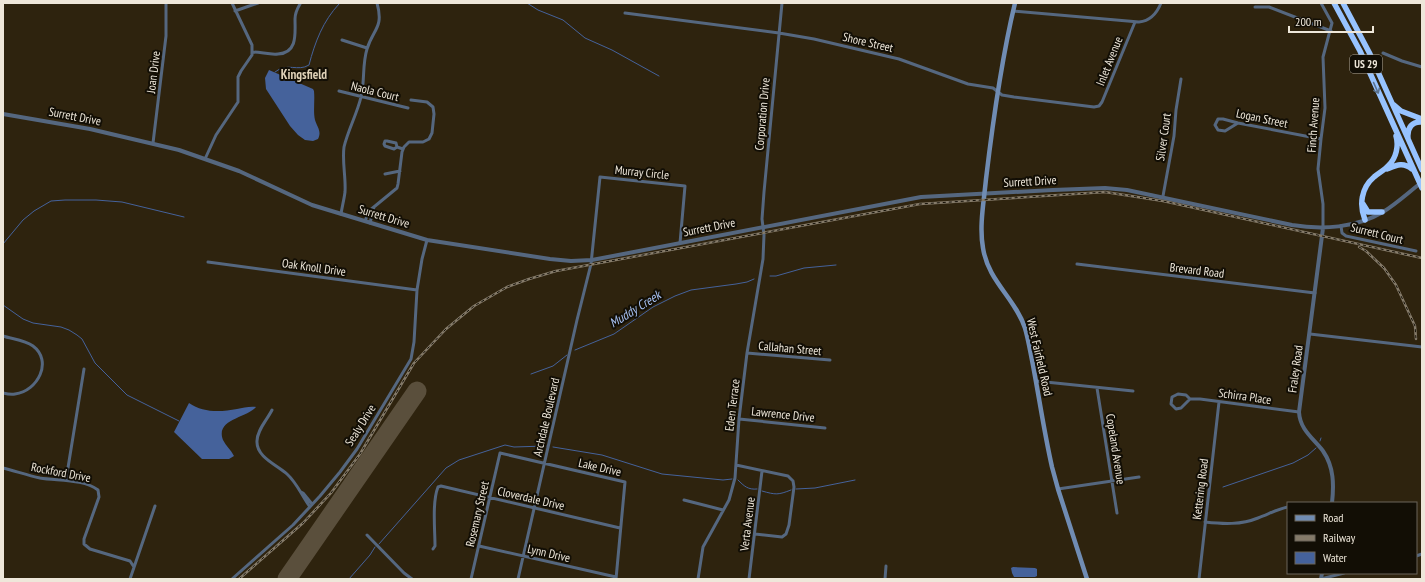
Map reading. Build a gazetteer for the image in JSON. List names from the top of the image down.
{
  "streets": {
    "highway": ["US 29"],
    "main road": ["West Fairfield Road"],
    "street": [
      "Shore Street",
      "Inlet Avenue",
      "Joan Drive",
      "Naola Court",
      "Corporation Drive",
      "Surrett Drive",
      "Logan Street",
      "Finch Avenue",
      "Silver Court",
      "Murray Circle",
      "Surrett Court",
      "Oak Knoll Drive",
      "Brevard Road",
      "Callahan Street",
      "Fraley Road",
      "Schirra Place",
      "Eden Terrace",
      "Lawrence Drive",
      "Archdale Boulevard",
      "Sealy Drive",
      "Copeland Avenue",
      "Lake Drive",
      "Rockford Drive",
      "Kettering Road",
      "Cloverdale Drive",
      "Rosemary Street",
      "Verta Avenue",
      "Lynn Drive"
    ]
  },
  "crossings": [
    ["Shore Street", "Inlet Avenue"],
    ["Shore Street", "Corporation Drive"],
    ["Shore Street", "West Fairfield Road"],
    ["Joan Drive", "Surrett Drive"],
    ["Corporation Drive", "Surrett Drive"],
    ["Corporation Drive", "Eden Terrace"],
    ["Surrett Drive", "Finch Avenue"],
    ["Surrett Drive", "Silver Court"],
    ["Surrett Drive", "Murray Circle"],
    ["Surrett Drive", "Surrett Court"],
    ["Surrett Drive", "West Fairfield Road"],
    ["Surrett Drive", "Fraley Road"],
    ["Surrett Drive", "Eden Terrace"],
    ["Surrett Drive", "Archdale Boulevard"],
    ["Surrett Drive", "Sealy Drive"],
    ["Logan Street", "Finch Avenue"],
    ["Finch Avenue", "Fraley Road"],
    ["Murray Circle", "Archdale Boulevard"],
    ["Oak Knoll Drive", "Sealy Drive"],
    ["Brevard Road", "Fraley Road"],
    ["Callahan Street", "Eden Terrace"],
    ["Fraley Road", "Schirra Place"],
    ["Schirra Place", "Kettering Road"],
    ["Eden Terrace", "Lawrence Drive"],
    ["Archdale Boulevard", "Lake Drive"],
    ["Archdale Boulevard", "Cloverdale Drive"],
    ["Archdale Boulevard", "Lynn Drive"],
    ["Lake Drive", "Cloverdale Drive"],
    ["Lake Drive", "Rosemary Street"],
    ["Lake Drive", "Lynn Drive"],
    ["Cloverdale Drive", "Rosemary Street"],
    ["Rosemary Street", "Lynn Drive"]
  ],
  "districts": ["Kingsfield"],
  "water": ["Muddy Creek"],
  "legend": ["Road", "Railway", "Water"],
  "scale_bar": "200 m"
}
